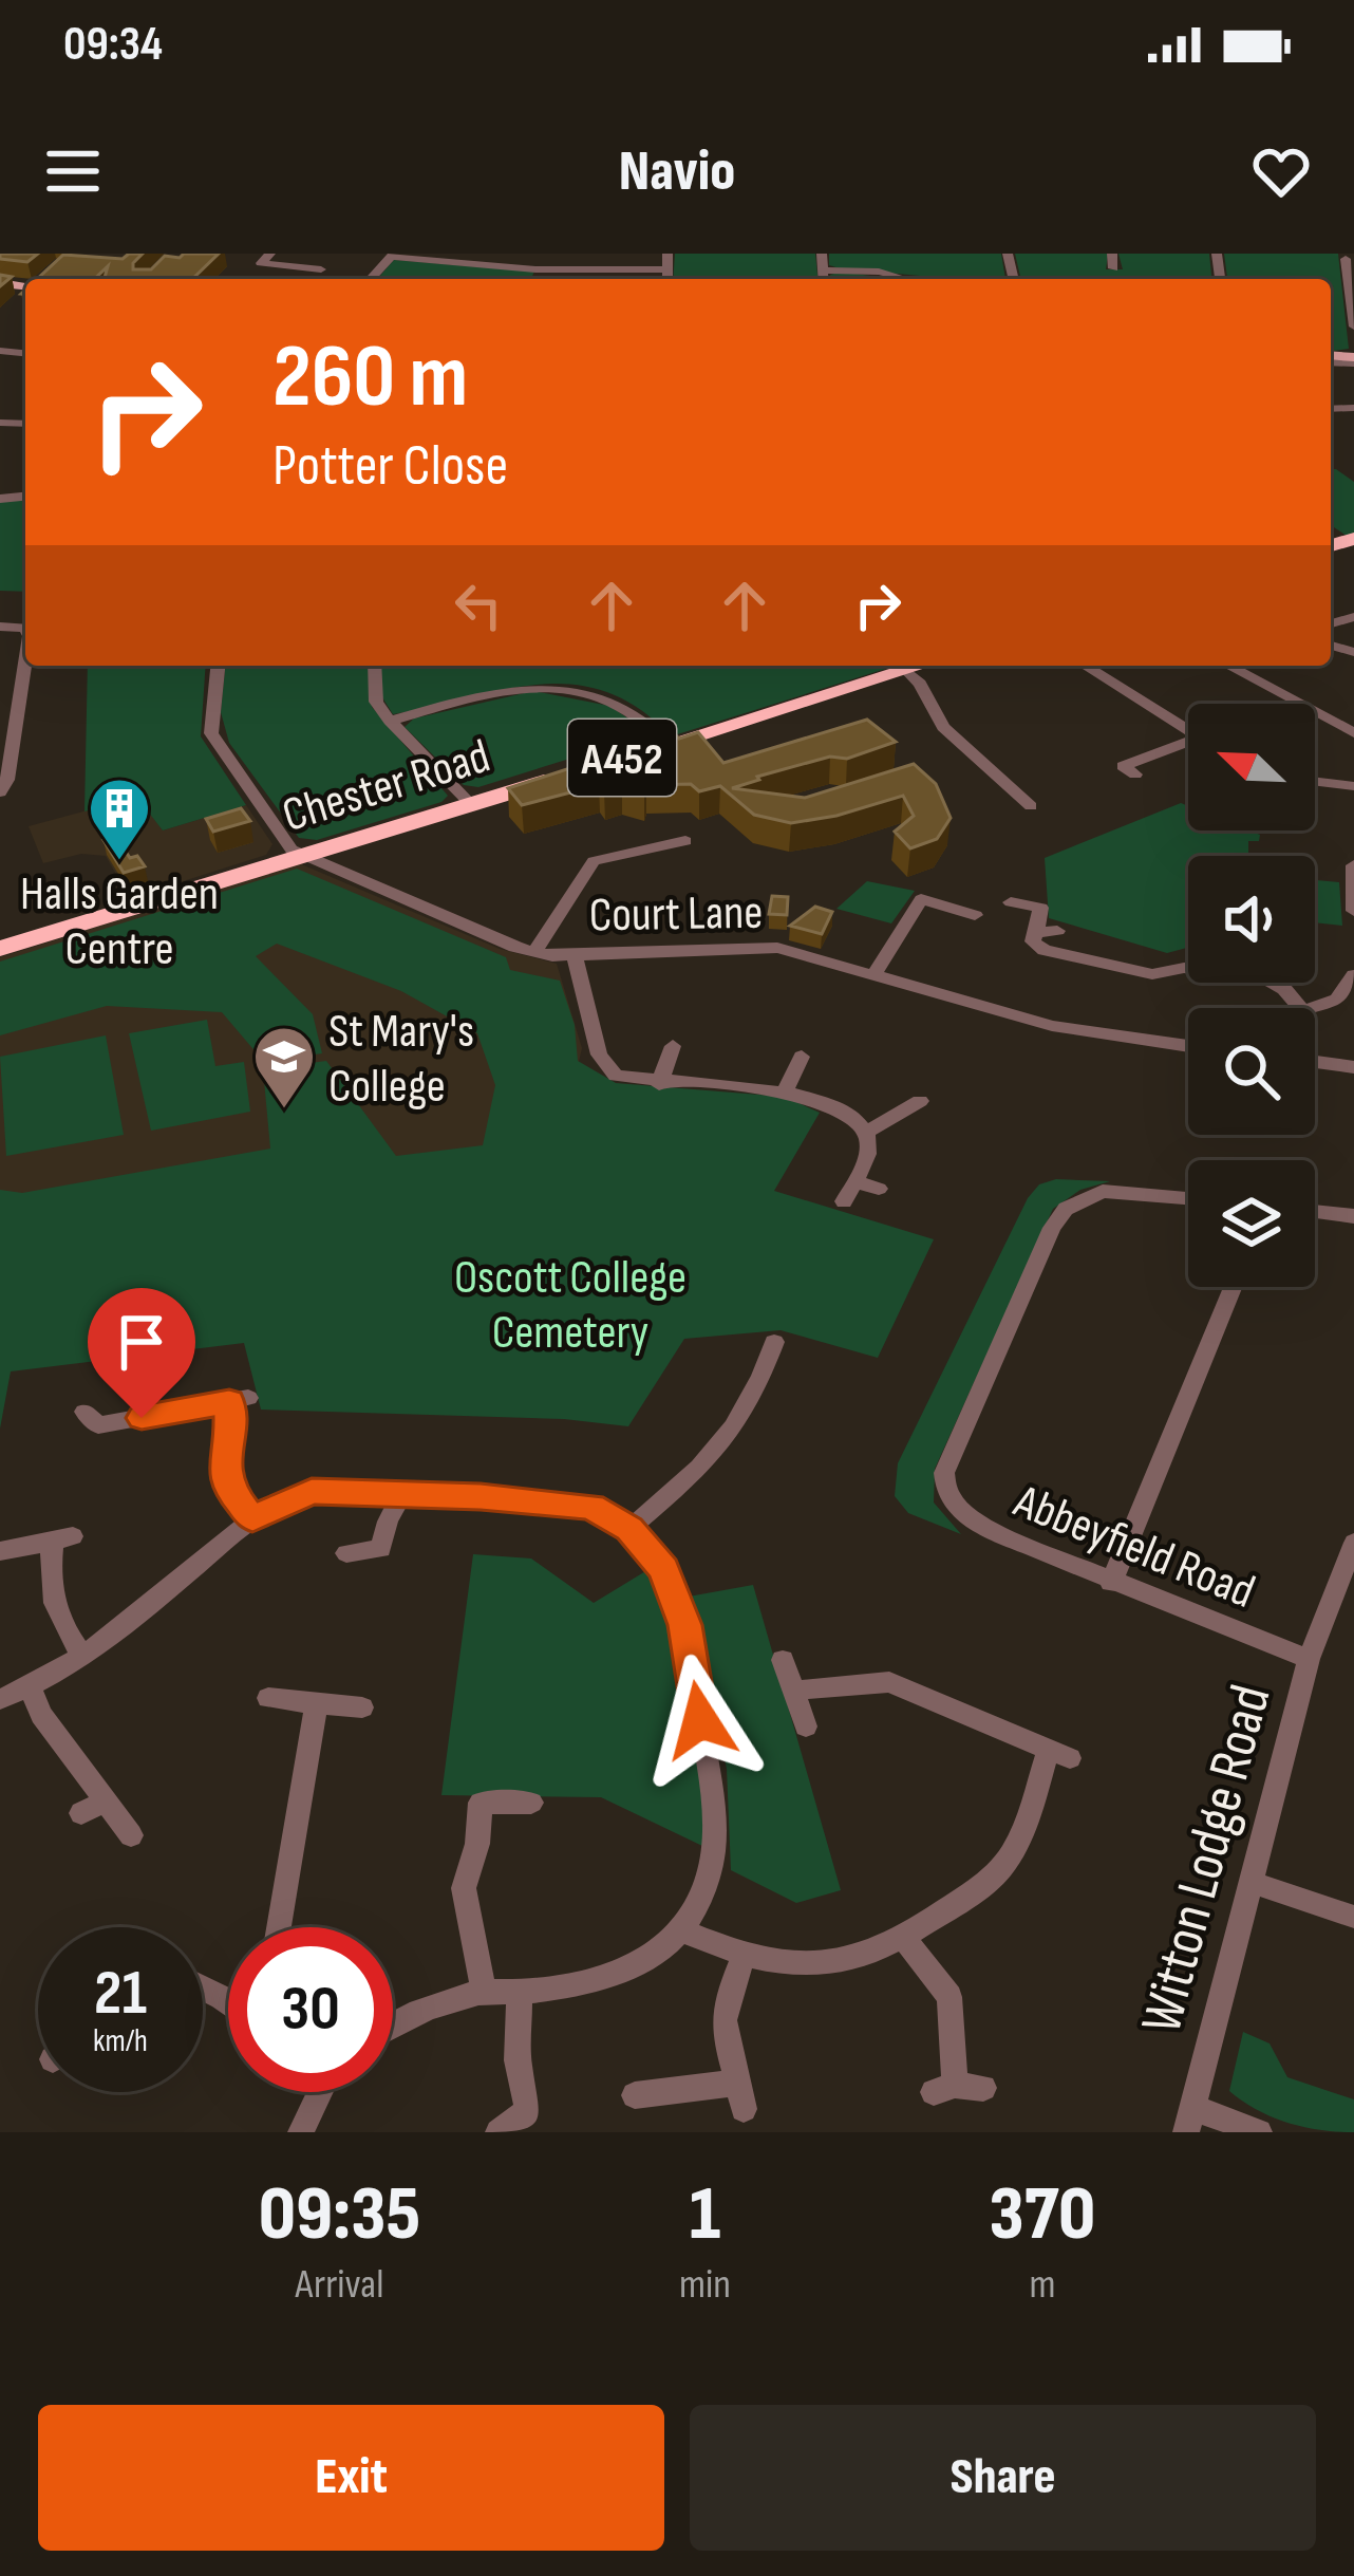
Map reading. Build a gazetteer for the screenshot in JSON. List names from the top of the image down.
{
  "streets": {
    "highway": ["A452", "Chester Road"],
    "street": ["Court Lane", "Abbeyfield Road", "Witton Lodge Road"]
  },
  "crossings": [
    ["Chester Road", "Court Lane"],
    ["Abbeyfield Road", "Witton Lodge Road"]
  ],
  "parks": ["Oscott College Cemetery"],
  "places": {
    "building": ["Halls Garden Centre"],
    "school or university": ["St Mary's College"]
  },
  "north": "top left",
  "page": {
    "status": "09:34",
    "header": "Navio",
    "turn": ["260 m", "Potter Close"],
    "speed": "21 km/h",
    "limit": "30",
    "eta": [
      "09:35",
      "Arrival",
      "1",
      "min",
      "370",
      "m"
    ],
    "buttons": ["Exit", "Share"]
  }
}
